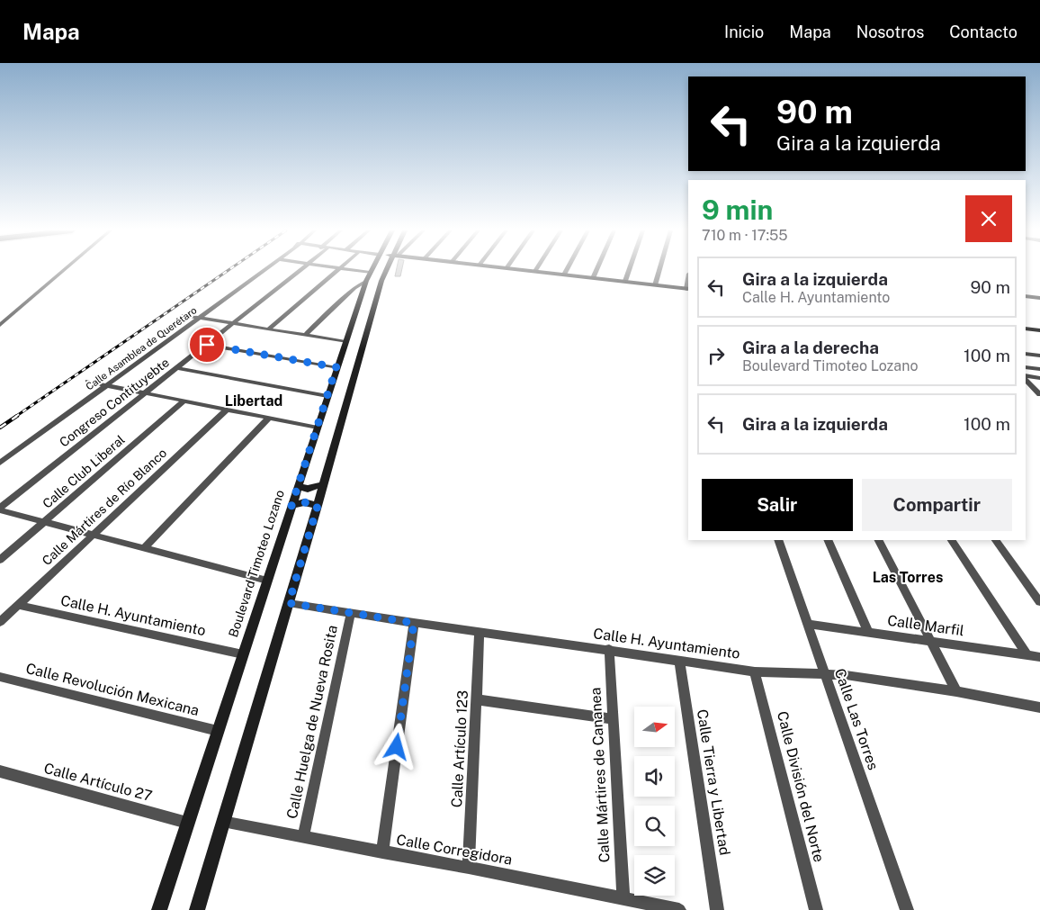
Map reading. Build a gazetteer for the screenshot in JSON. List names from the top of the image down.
{
  "streets": {
    "main road": ["Boulevard Timoteo Lozano"],
    "street": [
      "Calle Asamblea de Querétaro",
      "Congreso Contituyebte",
      "Calle Club Liberal",
      "Calle Mártires de Río Blanco",
      "Calle H. Ayuntamiento",
      "Calle Marfil",
      "Calle Revolución Mexicana",
      "Calle Las Torres",
      "Calle Huelga de Nueva Rosita",
      "Calle Artículo 123",
      "Calle Mártires de Cananea",
      "Calle Artículo 27",
      "Calle Tierra y Libertad",
      "Calle División del Norte",
      "Calle Corregidora"
    ]
  },
  "crossings": [
    ["Calle Mártires de Río Blanco", "Calle H. Ayuntamiento"],
    ["Boulevard Timoteo Lozano", "Calle H. Ayuntamiento"],
    ["Boulevard Timoteo Lozano", "Calle Revolución Mexicana"],
    ["Boulevard Timoteo Lozano", "Calle Artículo 27"],
    ["Calle H. Ayuntamiento", "Calle Las Torres"],
    ["Calle H. Ayuntamiento", "Calle Huelga de Nueva Rosita"],
    ["Calle H. Ayuntamiento", "Calle Artículo 123"],
    ["Calle H. Ayuntamiento", "Calle Mártires de Cananea"],
    ["Calle H. Ayuntamiento", "Calle Tierra y Libertad"],
    ["Calle H. Ayuntamiento", "Calle División del Norte"],
    ["Calle Marfil", "Calle Las Torres"],
    ["Calle Huelga de Nueva Rosita", "Calle Corregidora"],
    ["Calle Artículo 123", "Calle Corregidora"],
    ["Calle Mártires de Cananea", "Calle Corregidora"]
  ],
  "districts": ["Libertad", "Las Torres"],
  "north": "right",
  "page": {
    "header": "Mapa",
    "nav": [
      "Inicio",
      "Mapa",
      "Nosotros",
      "Contacto"
    ],
    "turn": ["90 m", "Gira a la izquierda"],
    "heading": ["9 min", "710 m · 17:55"],
    "list": [
      {
        "name": "Gira a la izquierda",
        "note": "Calle H. Ayuntamiento",
        "value": "90 m"
      },
      {
        "name": "Gira a la derecha",
        "note": "Boulevard Timoteo Lozano",
        "value": "100 m"
      },
      {
        "name": "Gira a la izquierda",
        "value": "100 m"
      }
    ],
    "buttons": ["Salir", "Compartir"]
  }
}
